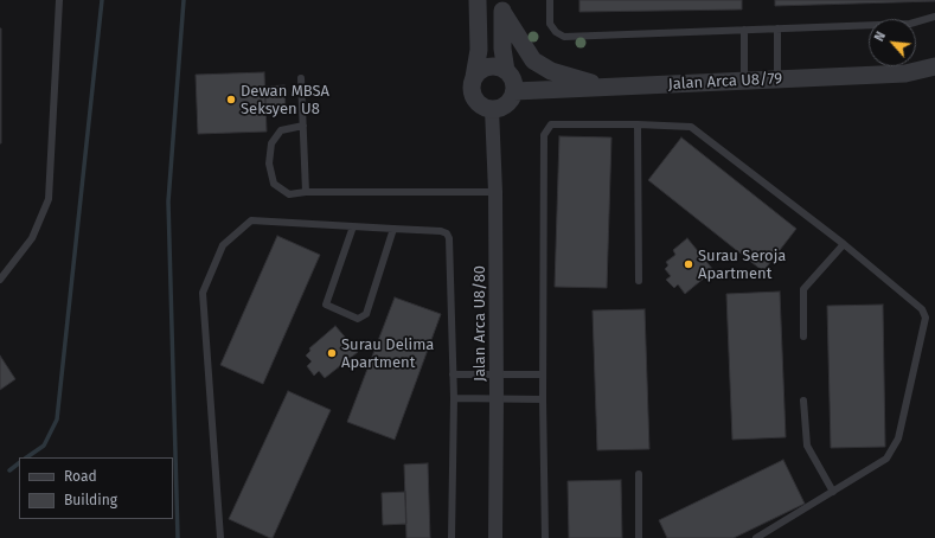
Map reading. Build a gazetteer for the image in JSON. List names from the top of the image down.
{
  "streets": {
    "street": ["Jalan Arca U8/79", "Jalan Arca U8/80"]
  },
  "crossings": [
    ["Jalan Arca U8/79", "Jalan Arca U8/80"]
  ],
  "places": ["Dewan MBSA Seksyen U8", "Surau Seroja Apartment", "Surau Delima Apartment"],
  "legend": ["Road", "Building"],
  "north": "top left"
}
